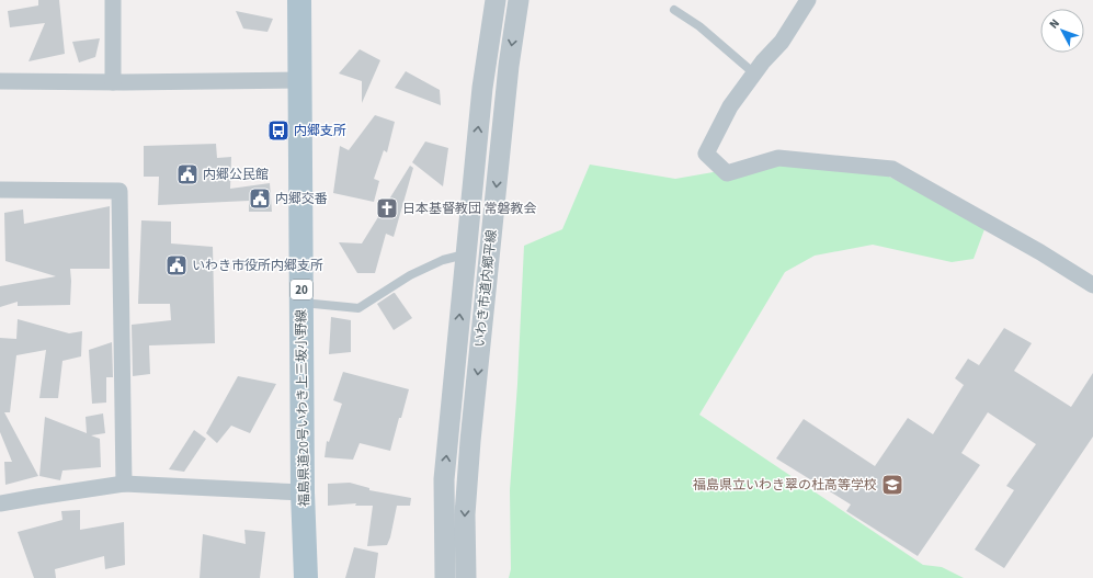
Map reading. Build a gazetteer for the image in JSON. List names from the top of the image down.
{
  "streets": {
    "main road": ["20", "福島県道20号いわき上三坂小野線"],
    "street": ["いわき市道内郷平線"]
  },
  "places": {
    "bus stop": ["内郷支所"],
    "public building": ["内郷公民館", "内郷交番", "いわき市役所内郷支所"],
    "church": ["日本基督教団 常磐教会"],
    "school or university": ["福島県立いわき翠の杜高等学校"]
  },
  "north": "top left"
}
